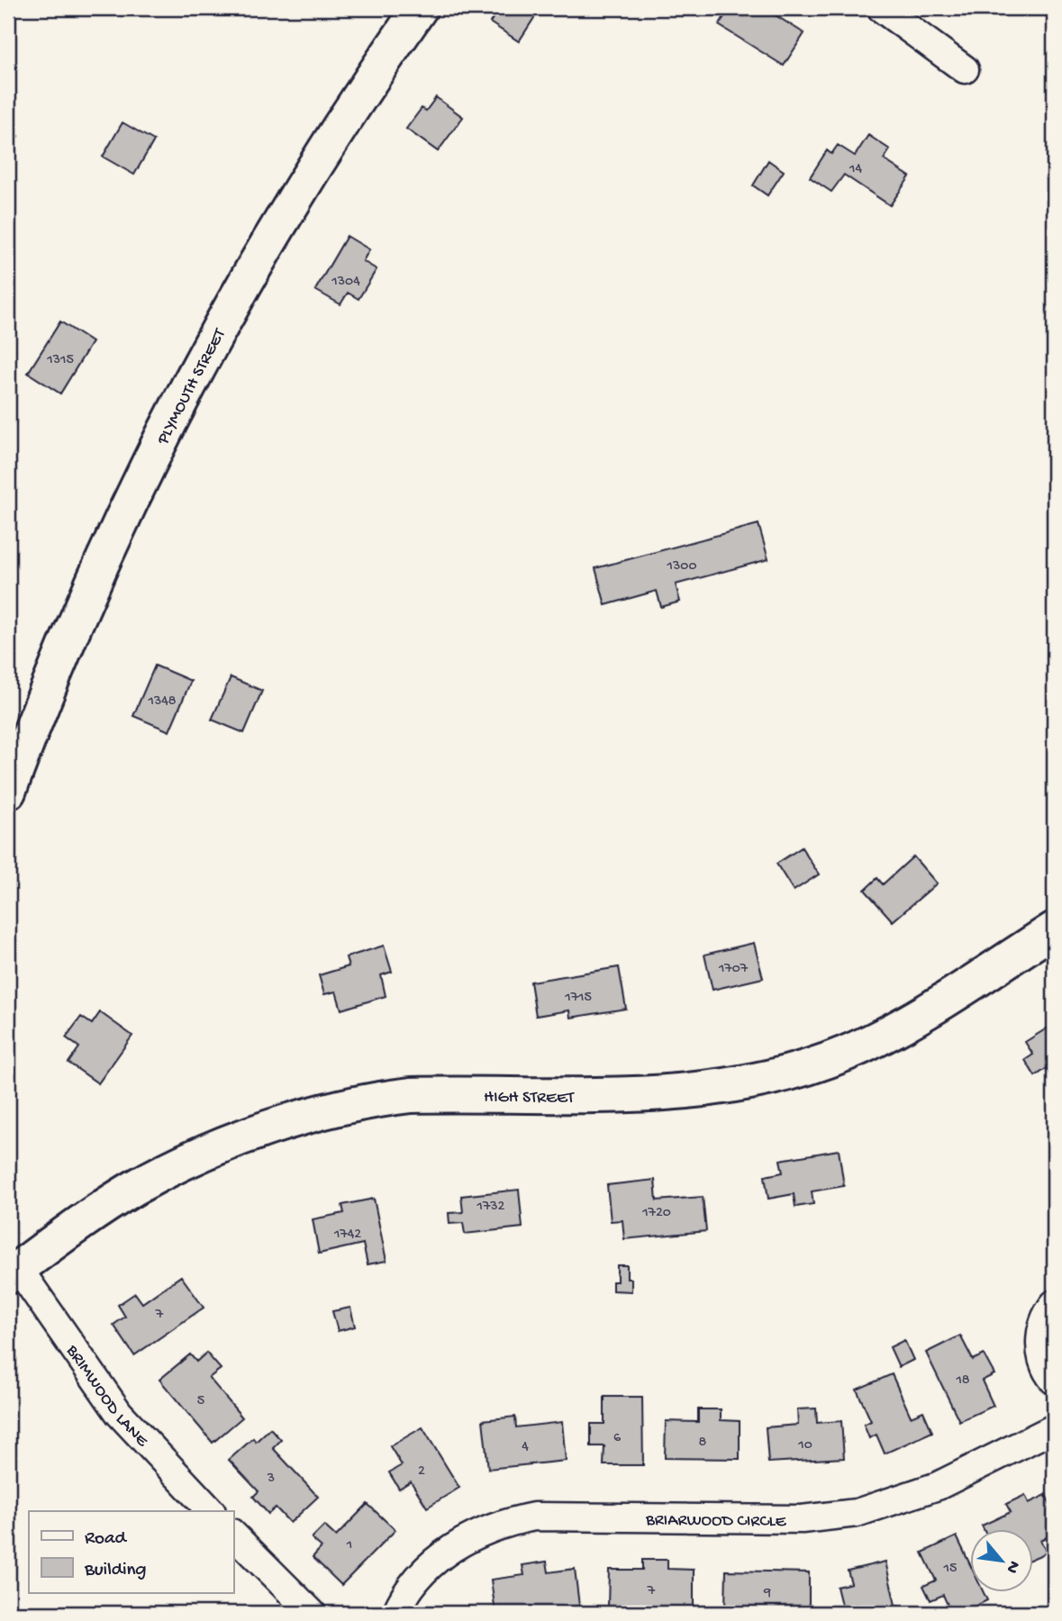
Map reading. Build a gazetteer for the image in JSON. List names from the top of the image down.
{
  "streets": {
    "street": [
      "PLYMOUTH STREET",
      "HIGH STREET",
      "BRIMWOOD LANE",
      "BRIARWOOD CIRCLE"
    ]
  },
  "crossings": [
    ["HIGH STREET", "BRIMWOOD LANE"]
  ],
  "house_numbers": [
    "14",
    "1304",
    "1315",
    "1300",
    "1348",
    "1707",
    "1715",
    "1732",
    "1720",
    "1742",
    "7",
    "18",
    "5",
    "6",
    "8",
    "10",
    "4",
    "2",
    "3",
    "1",
    "15",
    "7",
    "9"
  ],
  "legend": ["Road", "Building"],
  "north": "bottom right"
}
